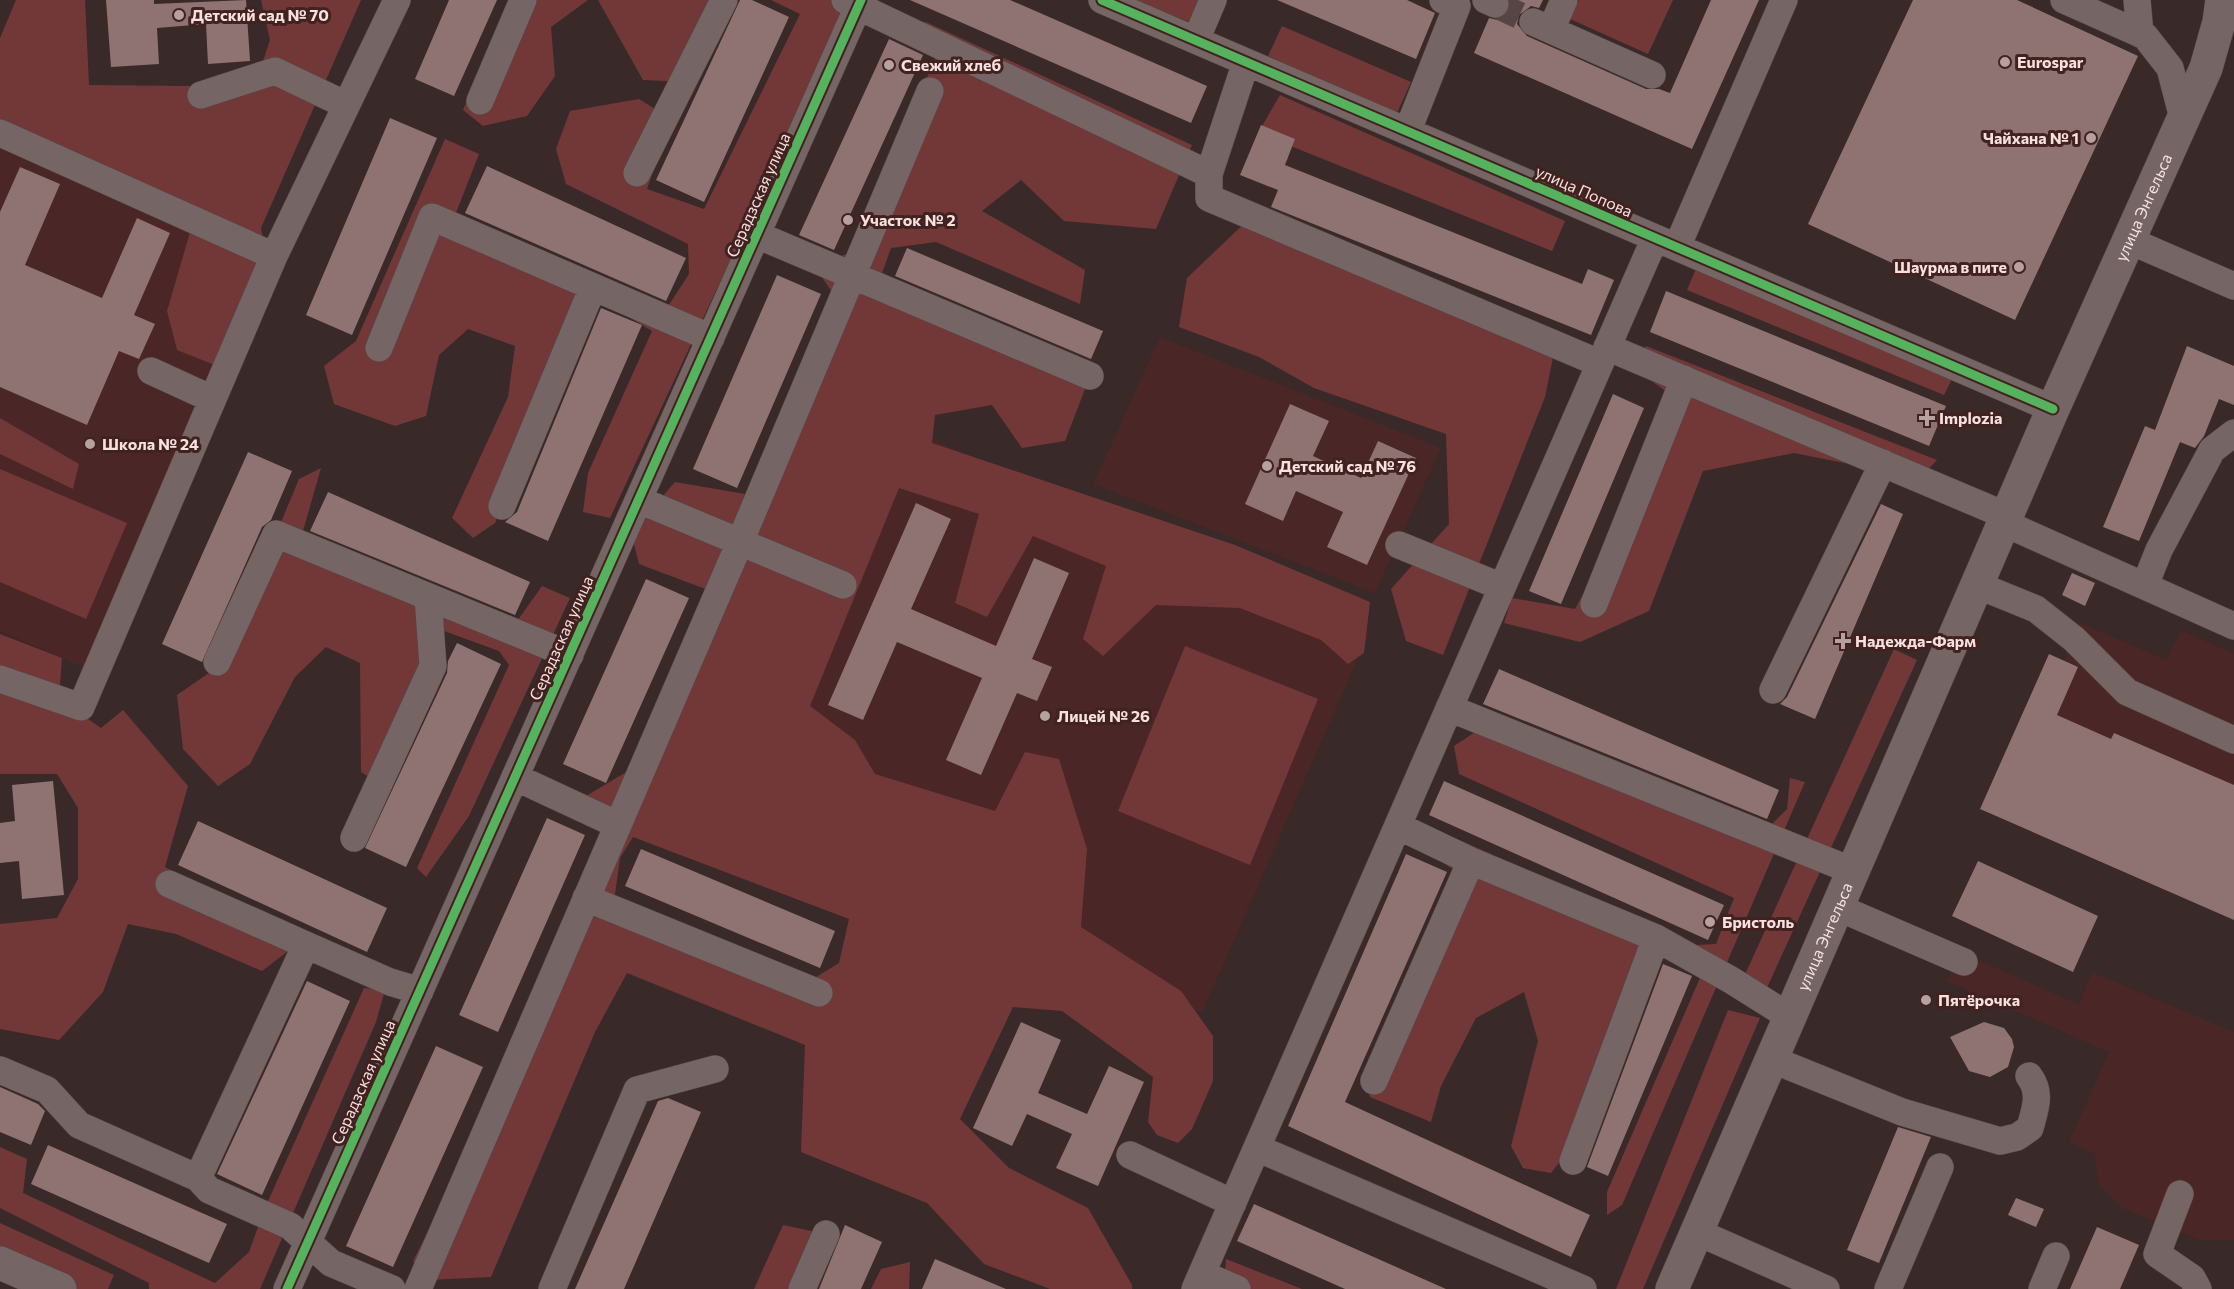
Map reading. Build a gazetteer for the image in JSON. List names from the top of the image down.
{
  "streets": {
    "main road": ["улица Энгельса"],
    "street": ["улица Попова", "Серадзская улица"]
  },
  "crossings": [
    ["улица Попова", "улица Энгельса"]
  ],
  "places": {
    "other": [
      "Детский сад № 70",
      "Eurospar",
      "Свежий хлеб",
      "Чайхана № 1",
      "Участок № 2",
      "Шаурма в пите",
      "Школа № 24",
      "Детский сад № 76",
      "Лицей № 26",
      "Бристоль",
      "Пятёрочка"
    ],
    "health": ["Implozia", "Надежда-Фарм"]
  }
}
